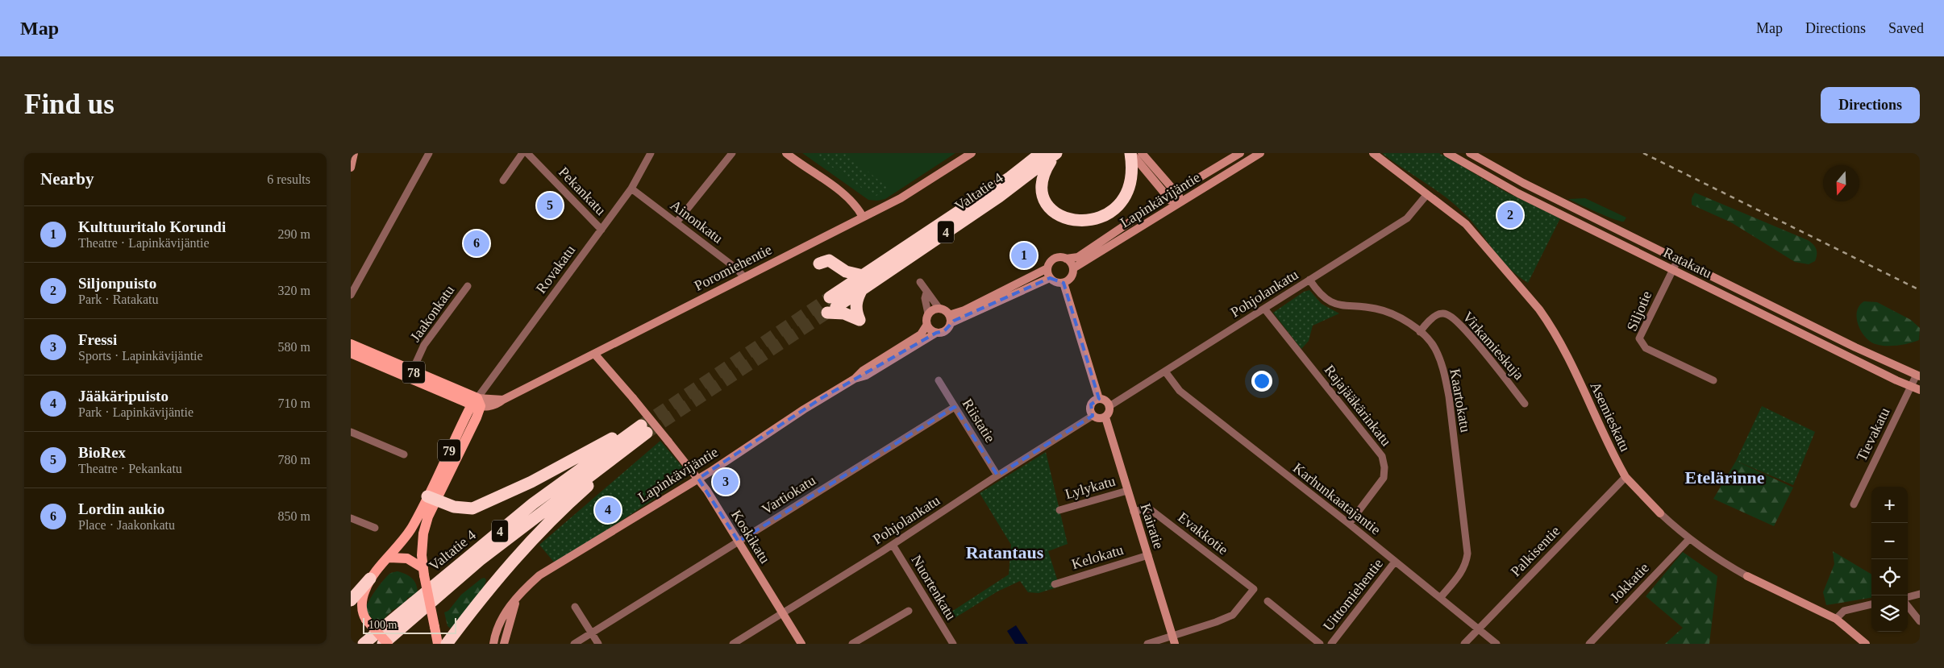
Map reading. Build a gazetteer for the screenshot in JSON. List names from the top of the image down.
{
  "streets": {
    "highway": ["Valtatie 4", "4"],
    "main road": [
      "Lapinkävijäntie",
      "Ratakatu",
      "Poromiehentie",
      "78",
      "Asemieskatu",
      "79",
      "Kairatie",
      "Koskikatu"
    ],
    "street": [
      "Pekankatu",
      "Ainonkatu",
      "Rovakatu",
      "Pohjolankatu",
      "Siljotie",
      "Jaakonkatu",
      "Virkamieskuja",
      "Kaartokatu",
      "Rajajääkärinkatu",
      "Riistatie",
      "Tievakatu",
      "Lylykatu",
      "Vartiokatu",
      "Karhunkaatajantie",
      "Evakkotie",
      "Palkisentie",
      "Kelokatu",
      "Jokkatie",
      "Nuortenkatu",
      "Uittomiehentie"
    ]
  },
  "crossings": [
    ["Pekankatu", "Rovakatu"],
    ["Lapinkävijäntie", "Koskikatu"],
    ["Ainonkatu", "Poromiehentie"],
    ["Ainonkatu", "Rovakatu"],
    ["Ratakatu", "Siljotie"],
    ["Ratakatu", "Tievakatu"],
    ["Poromiehentie", "Rovakatu"],
    ["Poromiehentie", "78"],
    ["Poromiehentie", "79"],
    ["Poromiehentie", "Koskikatu"],
    ["Rovakatu", "78"],
    ["Rovakatu", "79"],
    ["Pohjolankatu", "Kaartokatu"],
    ["Pohjolankatu", "Rajajääkärinkatu"],
    ["Pohjolankatu", "Asemieskatu"],
    ["Pohjolankatu", "Riistatie"],
    ["Pohjolankatu", "Karhunkaatajantie"],
    ["Pohjolankatu", "Kairatie"],
    ["Pohjolankatu", "Koskikatu"],
    ["Pohjolankatu", "Nuortenkatu"],
    ["Jaakonkatu", "78"],
    ["Virkamieskuja", "Kaartokatu"],
    ["78", "79"],
    ["Kaartokatu", "Karhunkaatajantie"],
    ["Rajajääkärinkatu", "Karhunkaatajantie"],
    ["Asemieskatu", "Palkisentie"],
    ["Asemieskatu", "Jokkatie"],
    ["Riistatie", "Vartiokatu"],
    ["Lylykatu", "Kairatie"],
    ["Vartiokatu", "Koskikatu"],
    ["Karhunkaatajantie", "Palkisentie"],
    ["Karhunkaatajantie", "Uittomiehentie"],
    ["Kairatie", "Evakkotie"],
    ["Kairatie", "Kelokatu"]
  ],
  "districts": ["Etelärinne", "Ratantaus"],
  "scale_bar": "100 m",
  "north": "bottom",
  "page": {
    "header": "Map",
    "nav": ["Map", "Directions", "Saved"],
    "buttons": "Directions",
    "title": "Find us",
    "heading": ["Nearby", "6 results"],
    "pins": [
      "5",
      "2",
      "6",
      "1",
      "3",
      "4"
    ],
    "list": [
      {
        "mark": "1",
        "name": "Kulttuuritalo Korundi",
        "note": "Theatre · Lapinkävijäntie",
        "value": "290 m"
      },
      {
        "mark": "2",
        "name": "Siljonpuisto",
        "note": "Park · Ratakatu",
        "value": "320 m"
      },
      {
        "mark": "3",
        "name": "Fressi",
        "note": "Sports · Lapinkävijäntie",
        "value": "580 m"
      },
      {
        "mark": "4",
        "name": "Jääkäripuisto",
        "note": "Park · Lapinkävijäntie",
        "value": "710 m"
      },
      {
        "mark": "5",
        "name": "BioRex",
        "note": "Theatre · Pekankatu",
        "value": "780 m"
      },
      {
        "mark": "6",
        "name": "Lordin aukio",
        "note": "Place · Jaakonkatu",
        "value": "850 m"
      }
    ],
    "map_buttons": ["+", "−"],
    "scale": "100 m"
  }
}
